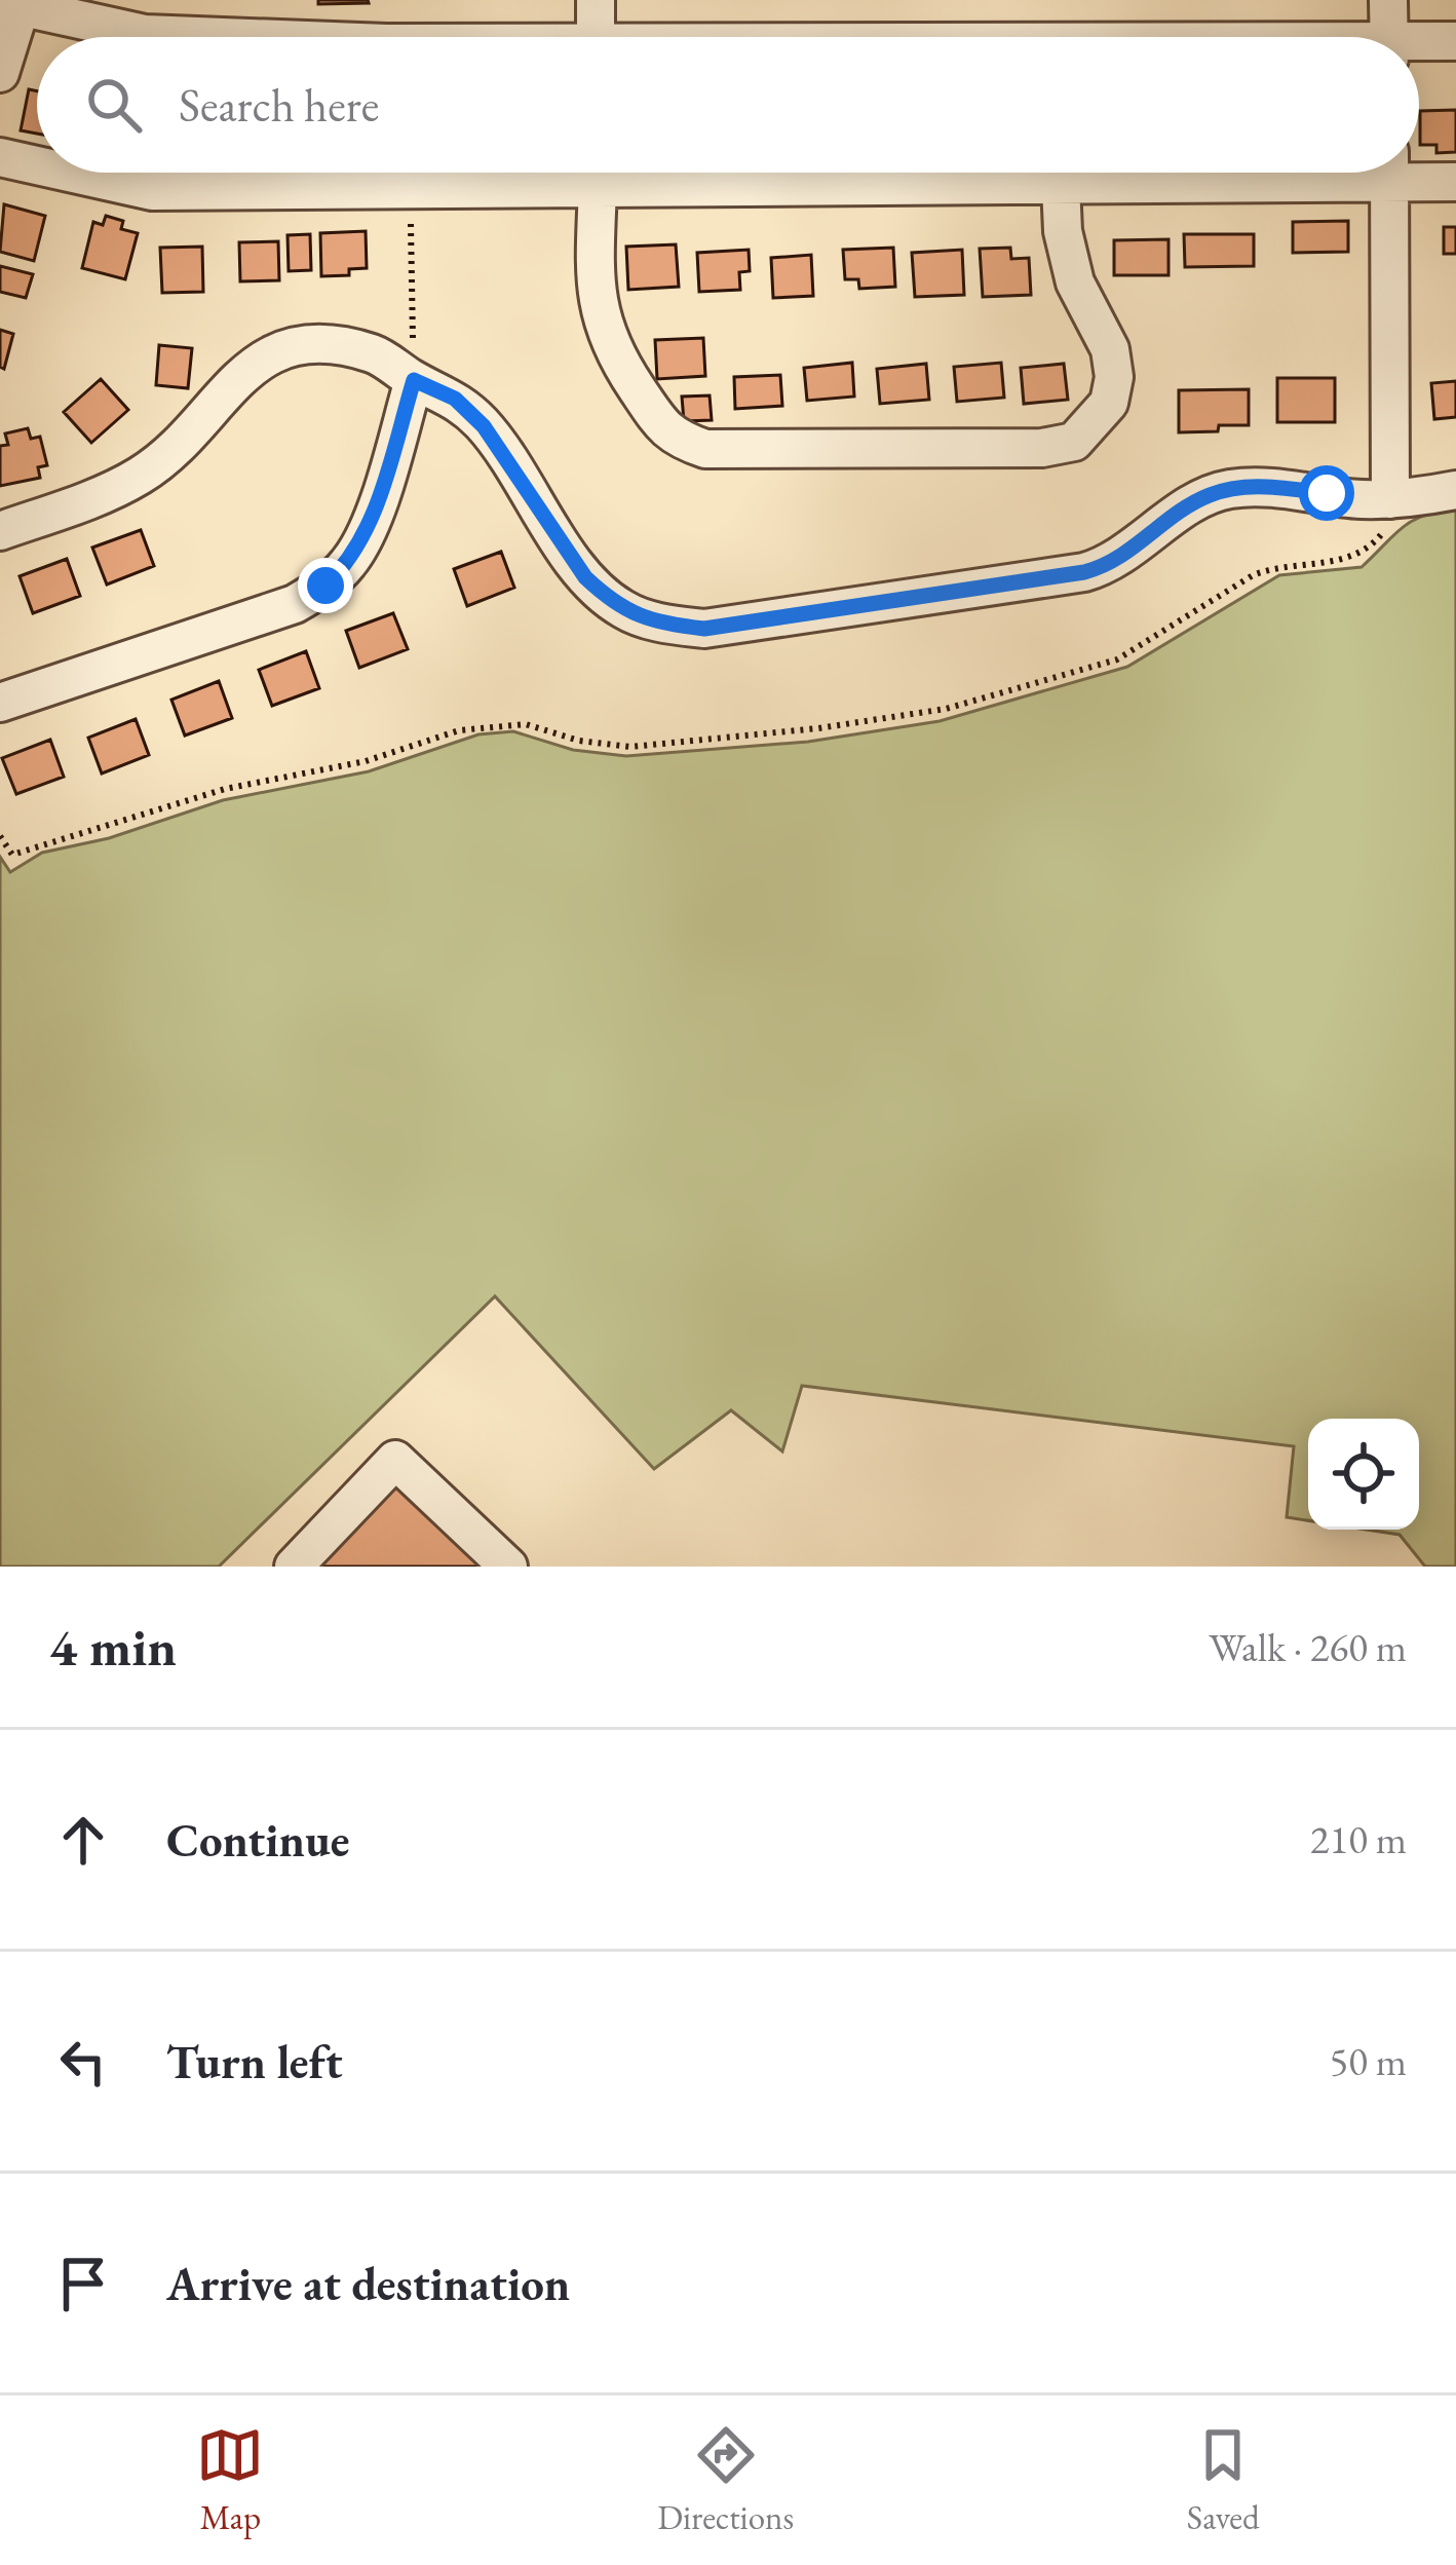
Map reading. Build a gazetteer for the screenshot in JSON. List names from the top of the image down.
{
  "page": {
    "search": "Search here",
    "heading": ["4 min", "Walk · 260 m"],
    "list": [
      ["Continue", "210 m"],
      ["Turn left", "50 m"],
      "Arrive at destination"
    ],
    "nav": ["Map", "Directions", "Saved"]
  }
}
